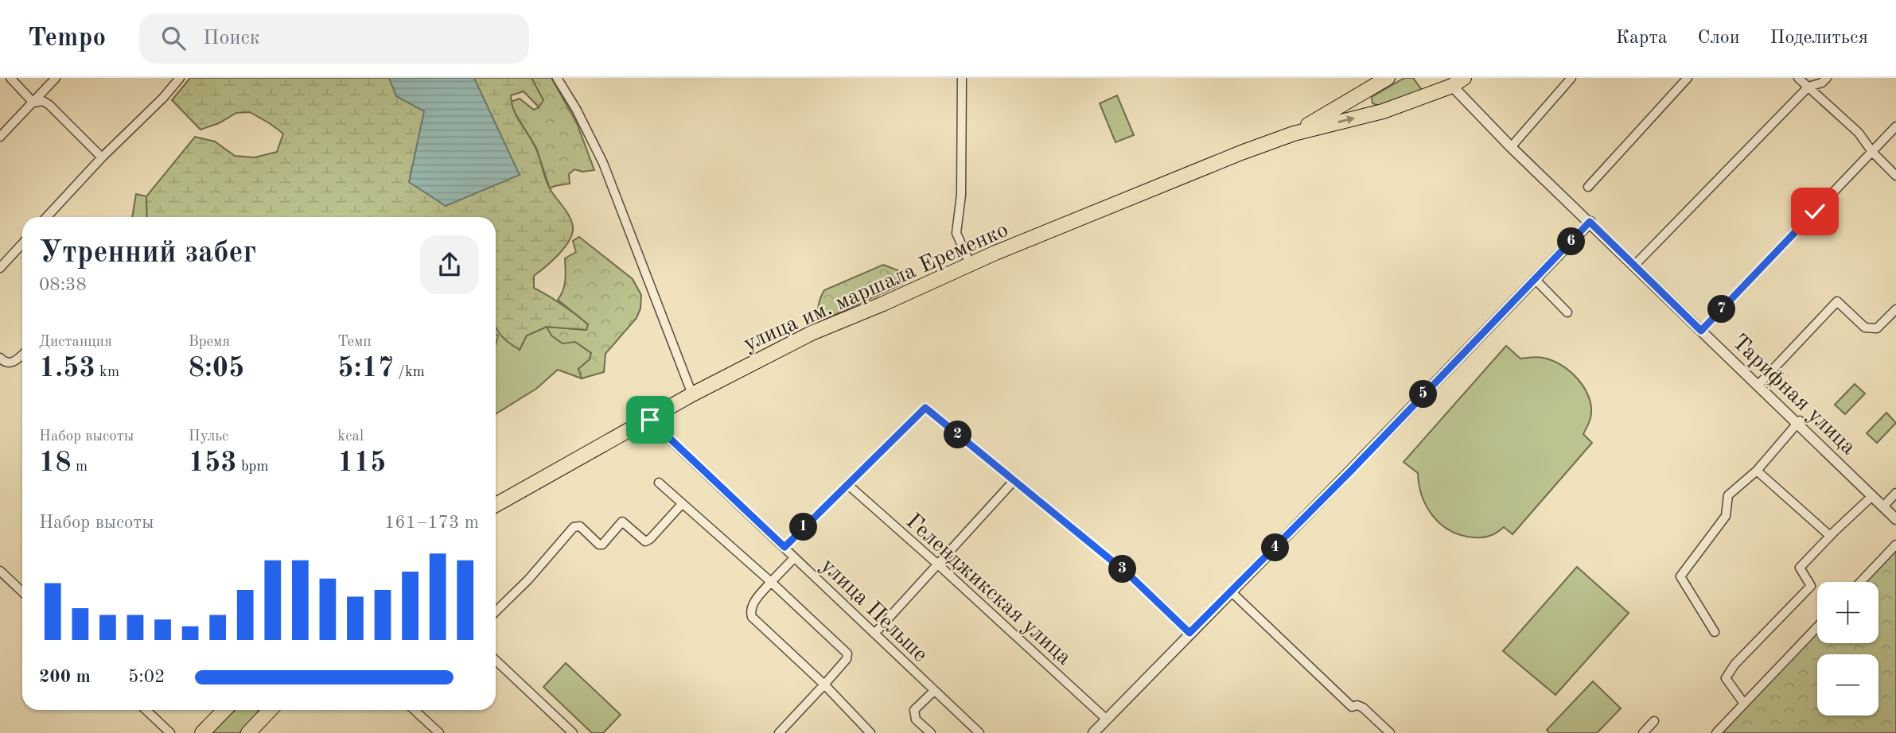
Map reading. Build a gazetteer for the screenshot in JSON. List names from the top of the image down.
{
  "streets": {
    "highway": ["улица им. маршала Еременко"],
    "street": ["Тарифная улица", "Геленджикская улица", "улица Пельше"]
  },
  "crossings": [
    ["улица им. маршала Еременко", "улица Пельше"]
  ],
  "page": {
    "header": "Tempo",
    "search": "Поиск",
    "nav": ["Карта", "Слои", "Поделиться"],
    "heading": ["Утренний забег", "08:38"],
    "pins": [
      "6",
      "7",
      "5",
      "2",
      "1",
      "4",
      "3"
    ],
    "stats": [
      ["Дистанция", "1.53 km"],
      ["Время", "8:05"],
      ["Темп", "5:17 /km"],
      ["Набор высоты", "18 m"],
      ["Пульс", "153 bpm"],
      ["kcal", "115"]
    ],
    "chart": ["Набор высоты", "161–173 m"],
    "map_buttons": ["+", "−"],
    "list": [
      {
        "name": "200 m",
        "note": "5:02"
      }
    ]
  }
}
